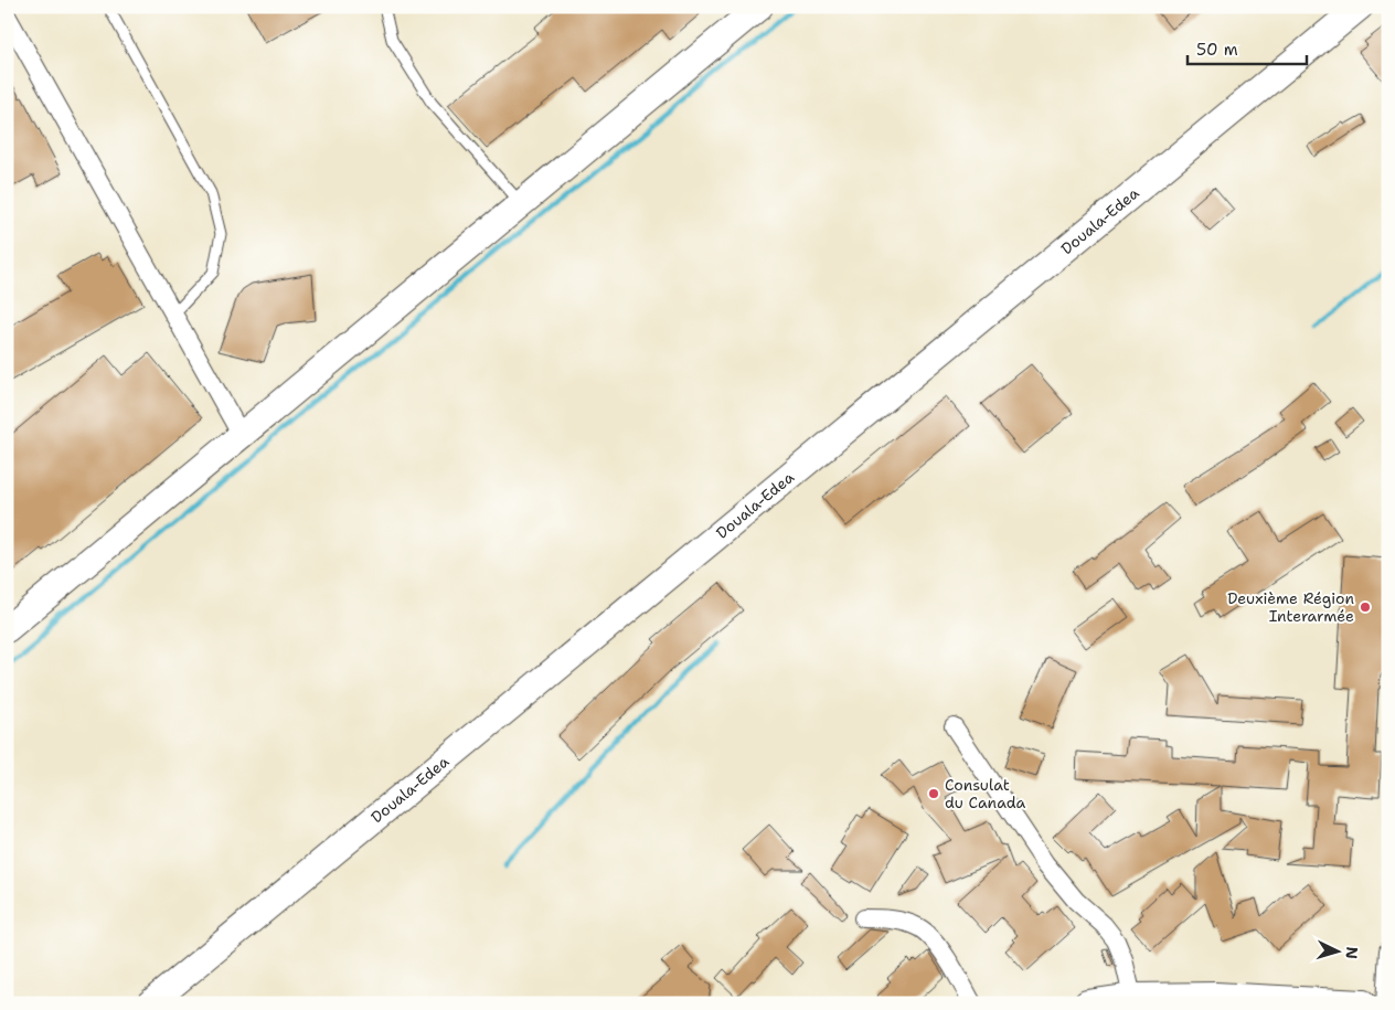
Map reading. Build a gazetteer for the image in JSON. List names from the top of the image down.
{
  "streets": {
    "main road": ["Douala-Edea"]
  },
  "places": ["Deuxième Région Interarmée", "Consulat du Canada"],
  "scale_bar": "50 m",
  "north": "right"
}
